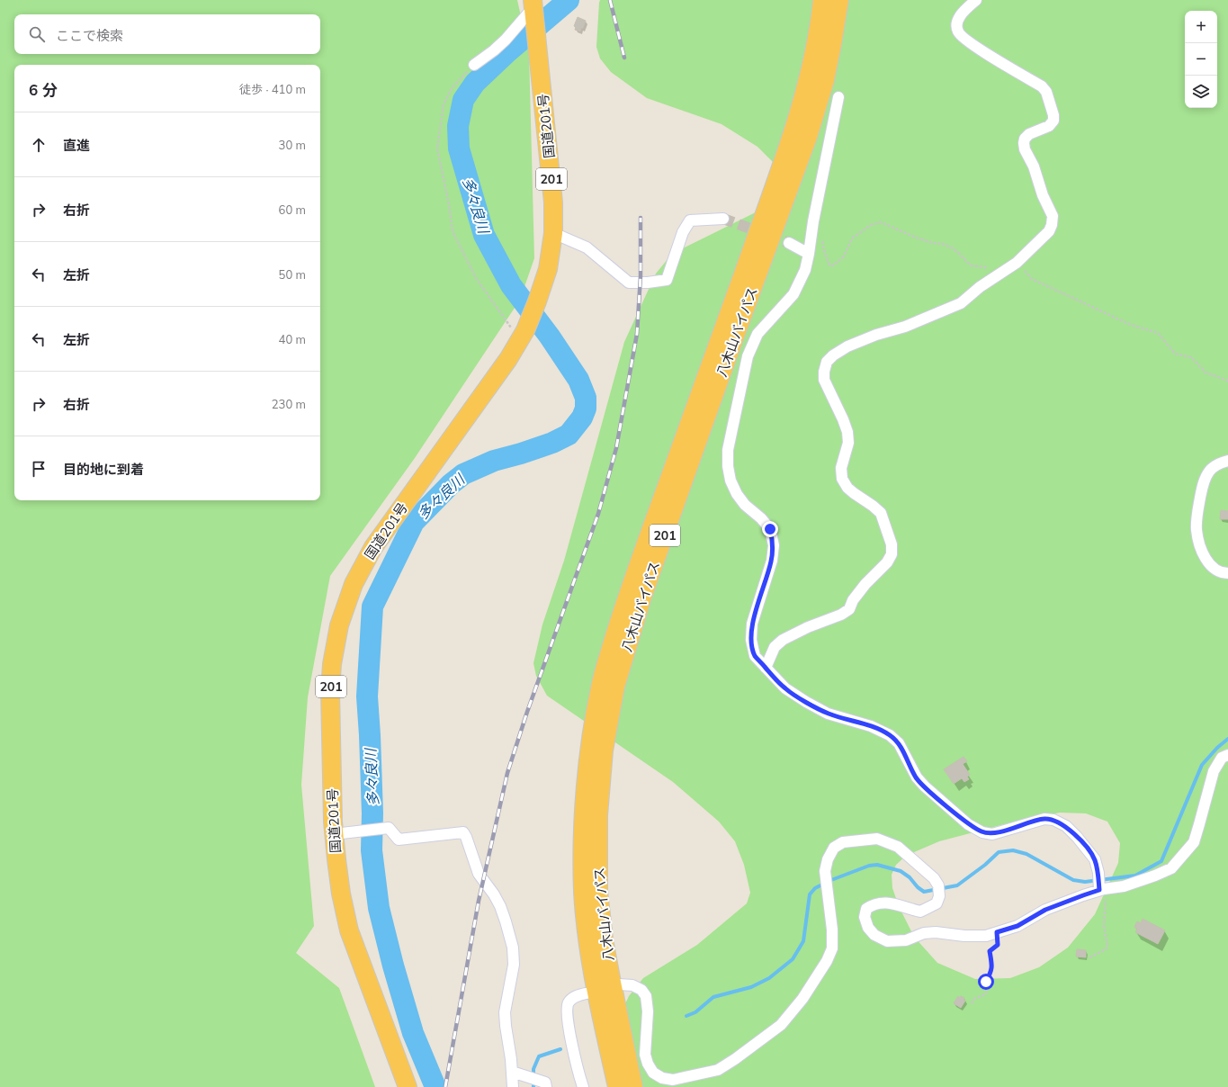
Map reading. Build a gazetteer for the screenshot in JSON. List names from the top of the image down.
{
  "streets": {
    "highway": ["国道201号", "201", "八木山バイパス"]
  },
  "water": ["多々良川"],
  "page": {
    "map_buttons": ["+", "−"],
    "search": "ここで検索",
    "heading": ["6 分", "徒歩 · 410 m"],
    "list": [
      ["直進", "30 m"],
      ["右折", "60 m"],
      ["左折", "50 m"],
      ["左折", "40 m"],
      ["右折", "230 m"],
      "目的地に到着"
    ]
  }
}
